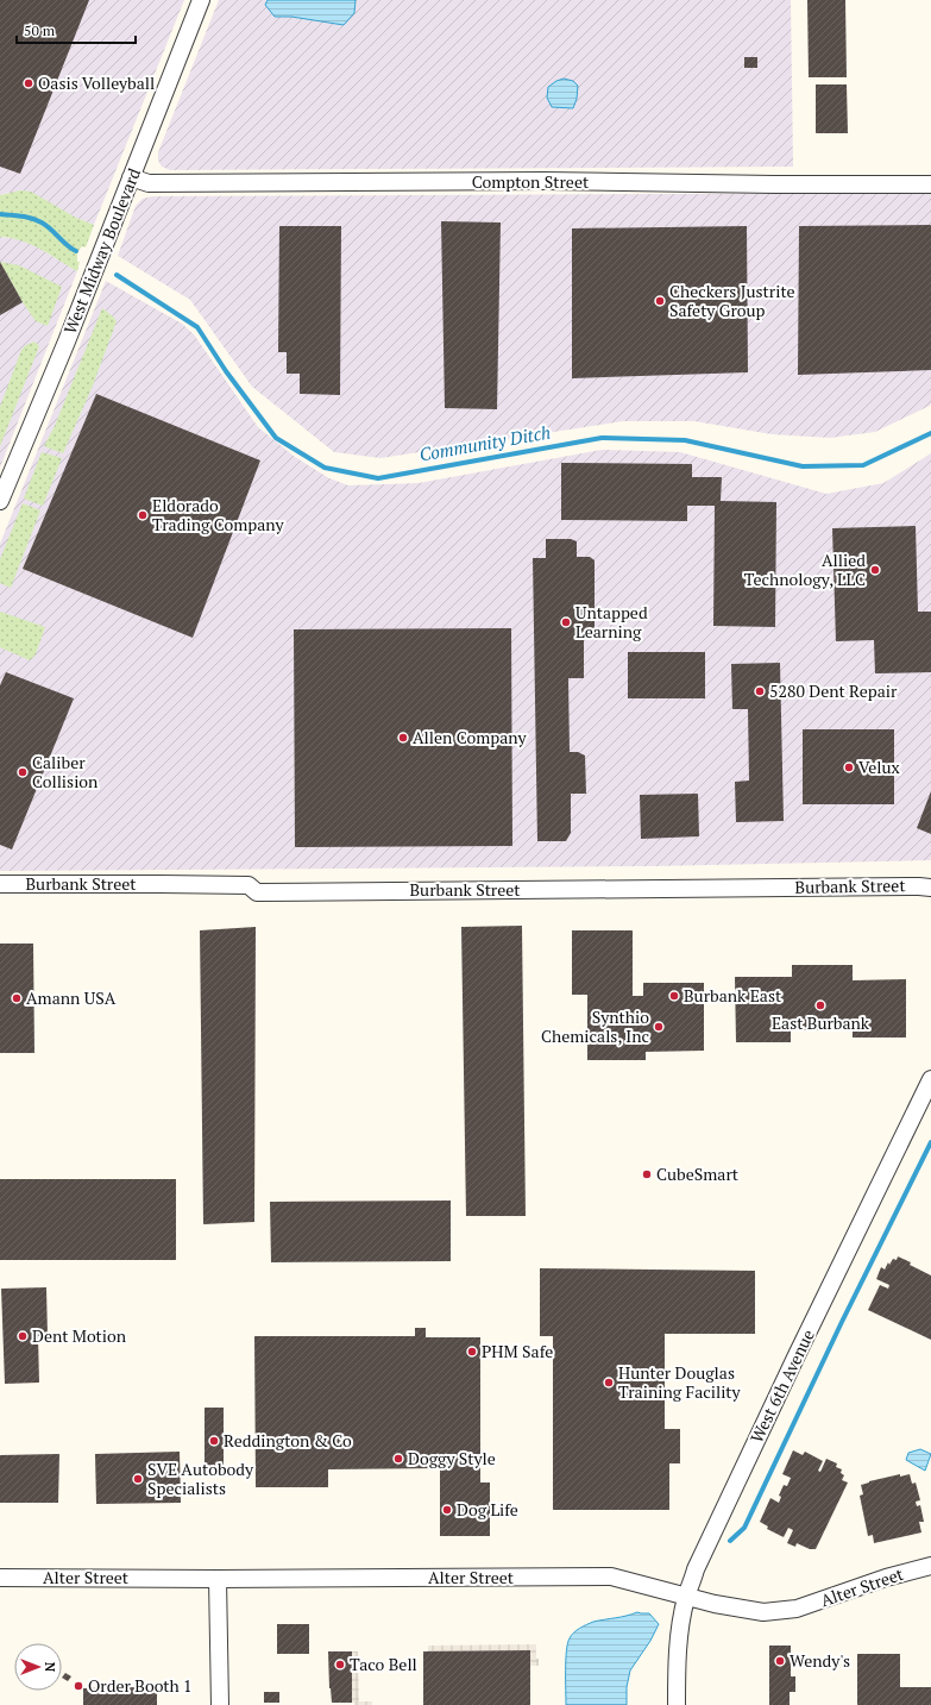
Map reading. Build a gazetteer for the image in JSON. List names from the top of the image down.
{
  "streets": {
    "street": [
      "Compton Street",
      "West Midway Boulevard",
      "Burbank Street",
      "West 6th Avenue",
      "Alter Street"
    ]
  },
  "crossings": [
    ["Compton Street", "West Midway Boulevard"],
    ["West 6th Avenue", "Alter Street"]
  ],
  "water": ["Community Ditch"],
  "places": [
    "Oasis Volleyball",
    "Checkers Justrite Safety Group",
    "Eldorado Trading Company",
    "Allied Technology, LLC",
    "Untapped Learning",
    "5280 Dent Repair",
    "Allen Company",
    "Velux",
    "Caliber Collision",
    "Burbank East",
    "Amann USA",
    "East Burbank",
    "Synthio Chemicals, Inc",
    "CubeSmart",
    "Dent Motion",
    "PHM Safe",
    "Hunter Douglas Training Facility",
    "Reddington & Co",
    "Doggy Style",
    "SVE Autobody Specialists",
    "Dog Life",
    "Wendy's",
    "Taco Bell",
    "Order Booth 1"
  ],
  "scale_bar": "50 m",
  "north": "right"
}
